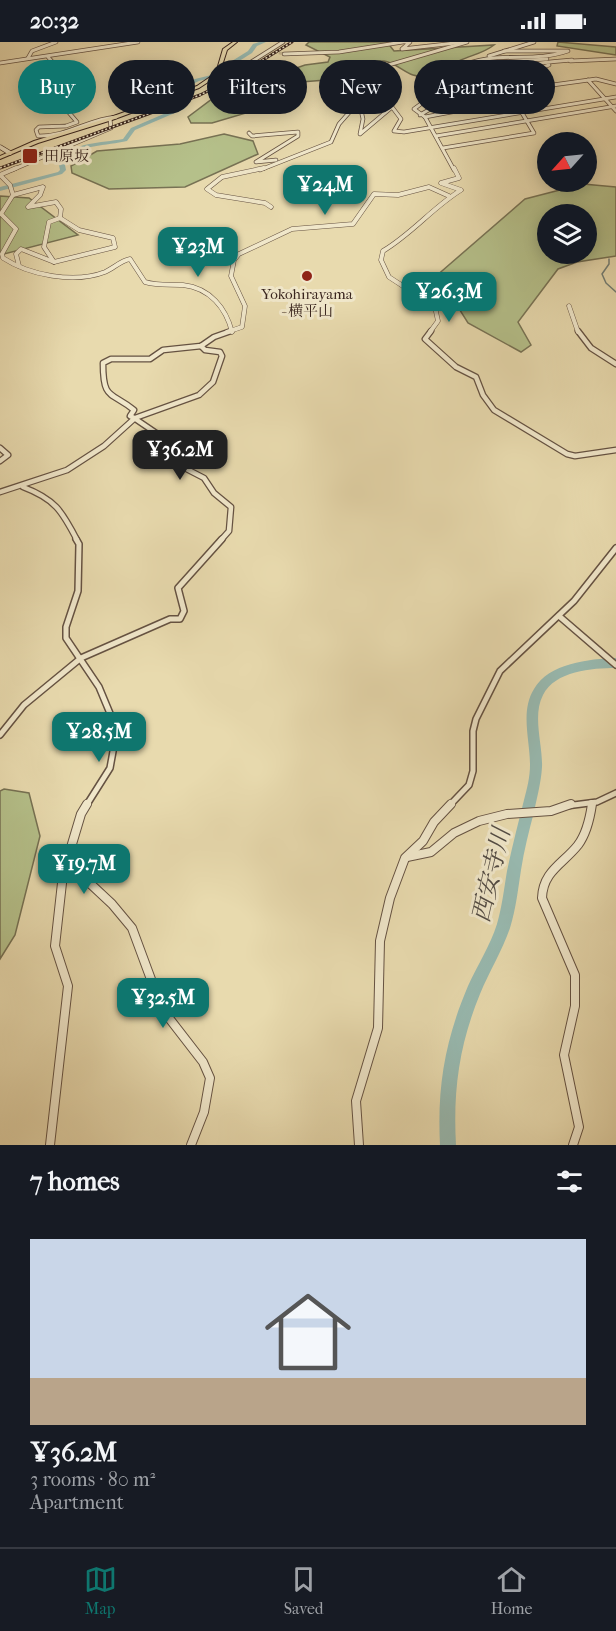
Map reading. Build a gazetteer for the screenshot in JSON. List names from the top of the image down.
{
  "water": ["西安寺川"],
  "places": {
    "transit": ["田原坂"],
    "other": ["Yokohirayama - 横平山"]
  },
  "north": "bottom left",
  "page": {
    "status": "20:32",
    "chip": [
      "Buy",
      "Rent",
      "Filters",
      "New",
      "Apartment"
    ],
    "price": [
      "¥24M",
      "¥23M",
      "¥26.3M",
      "¥36.2M",
      "¥28.5M",
      "¥19.7M",
      "¥32.5M"
    ],
    "heading": "7 homes",
    "list": [
      {
        "name": "¥36.2M",
        "note": "3 rooms · 80 m² · Apartment"
      }
    ],
    "tabs": ["Map", "Saved", "Home"]
  }
}
